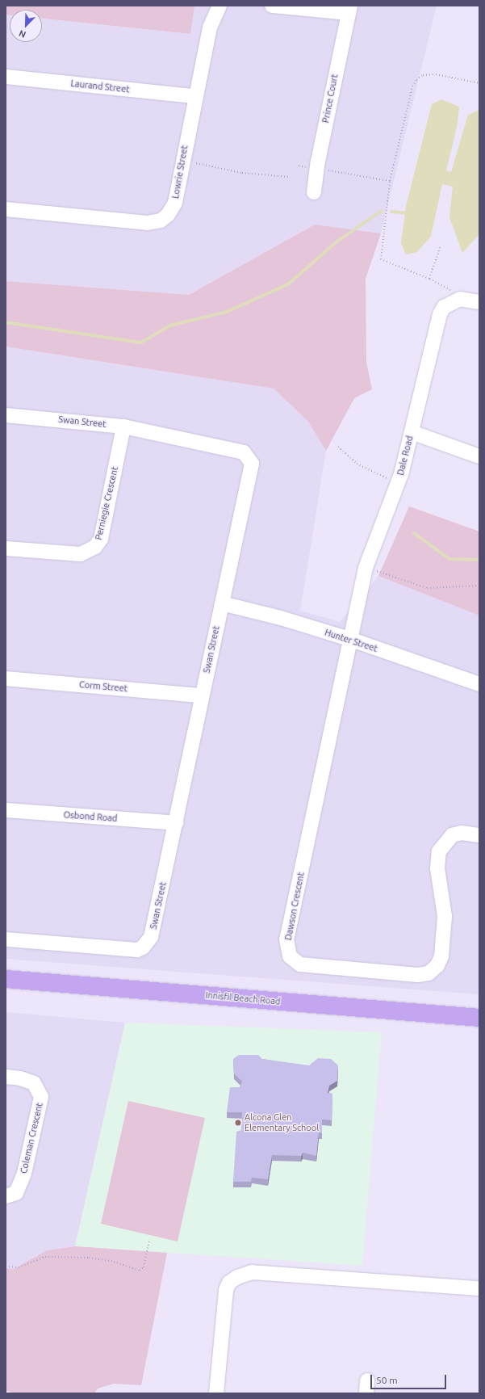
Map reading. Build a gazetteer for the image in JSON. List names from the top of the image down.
{
  "streets": {
    "main road": ["Innisfil Beach Road"],
    "street": [
      "Laurand Street",
      "Prince Court",
      "Lowrie Street",
      "Swan Street",
      "Dale Road",
      "Perniegie Crescent",
      "Hunter Street",
      "Corm Street",
      "Osbond Road",
      "Dawson Crescent",
      "Coleman Crescent"
    ]
  },
  "crossings": [
    ["Laurand Street", "Lowrie Street"],
    ["Swan Street", "Perniegie Crescent"],
    ["Swan Street", "Hunter Street"],
    ["Swan Street", "Corm Street"],
    ["Swan Street", "Osbond Road"],
    ["Dale Road", "Hunter Street"],
    ["Dale Road", "Dawson Crescent"],
    ["Hunter Street", "Dawson Crescent"]
  ],
  "places": ["Alcona Glen Elementary School"],
  "scale_bar": "50 m",
  "north": "bottom left"
}
